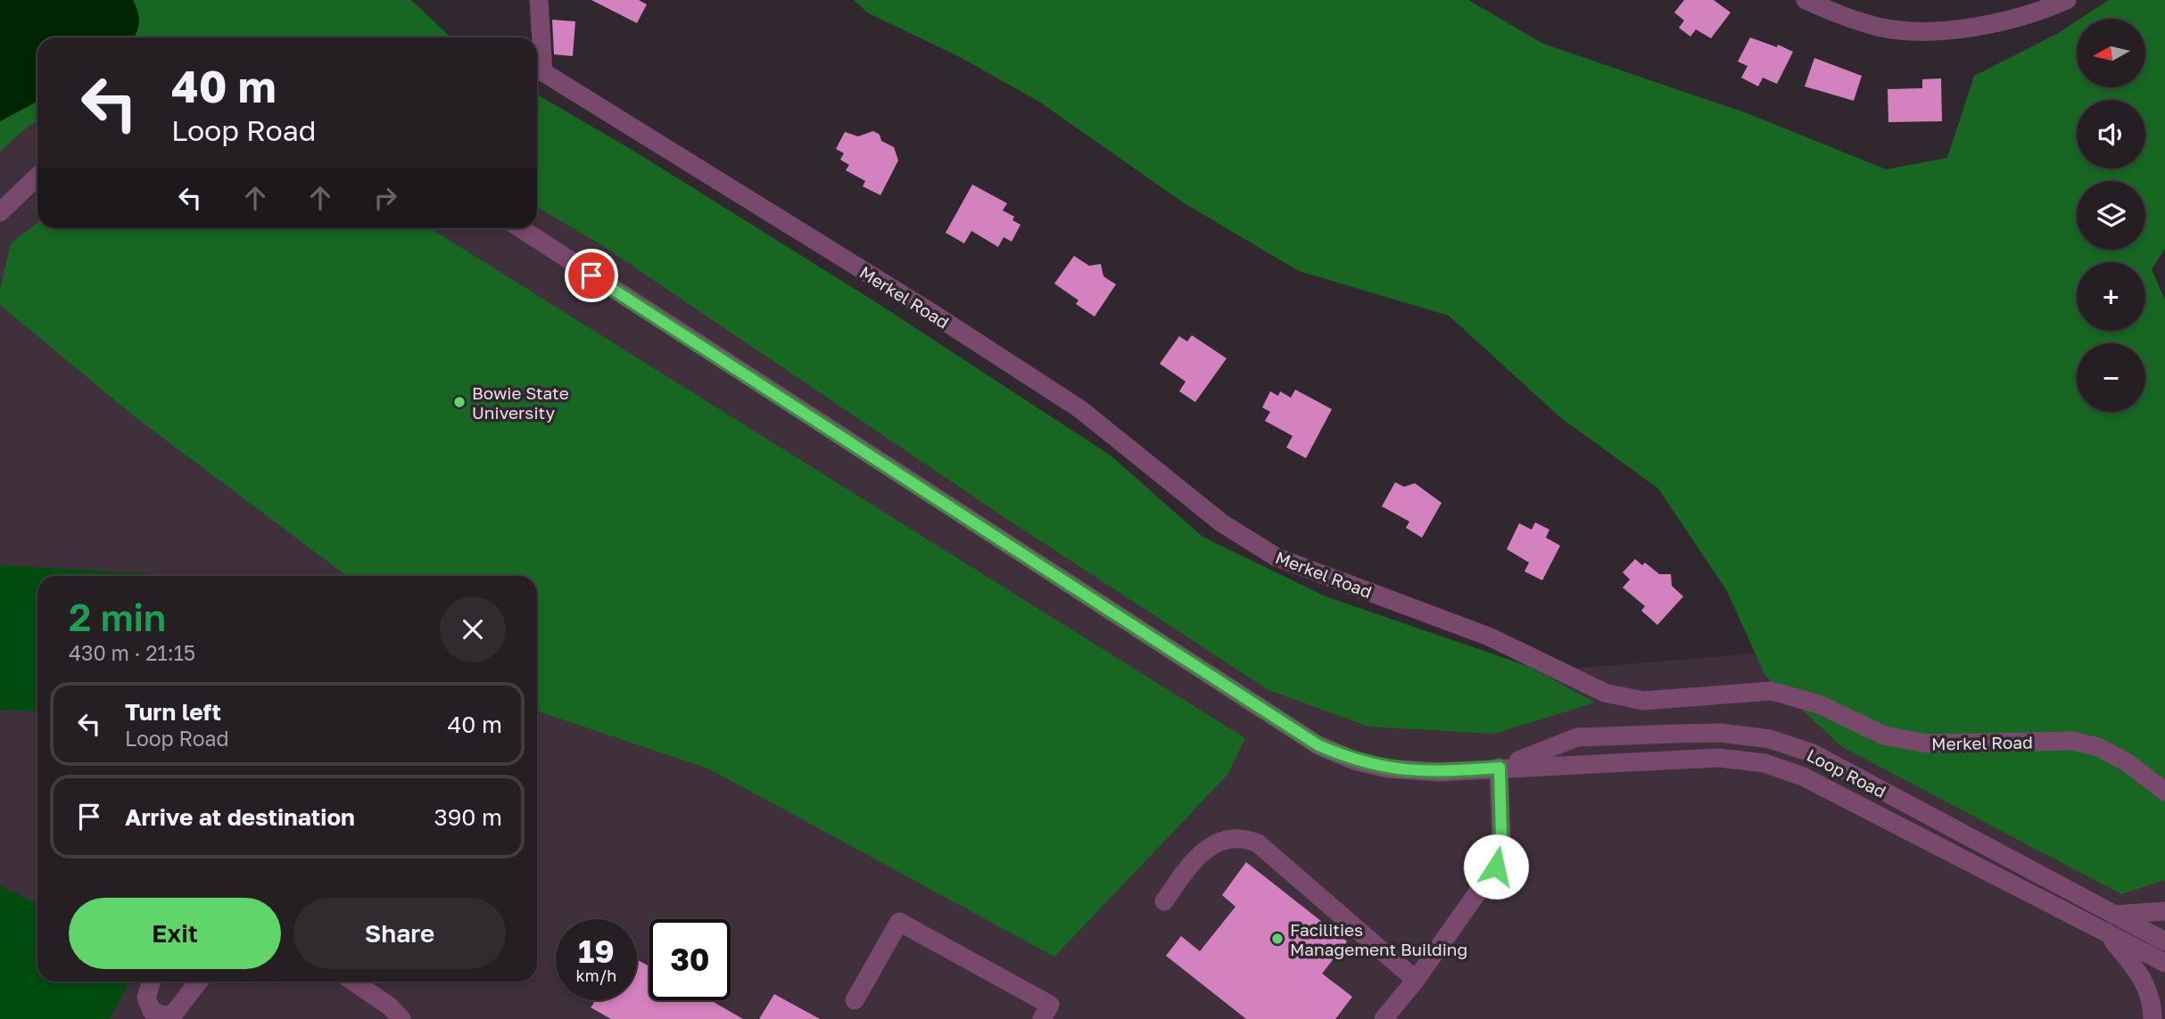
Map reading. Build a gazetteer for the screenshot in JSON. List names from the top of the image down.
{
  "streets": {
    "street": ["Merkel Road", "Loop Road"]
  },
  "places": ["Bowie State University", "Facilities Management Building"],
  "north": "left",
  "page": {
    "map_buttons": ["+", "−"],
    "turn": ["40 m", "Loop Road"],
    "heading": ["2 min", "430 m · 21:15"],
    "list": [
      {
        "name": "Turn left",
        "note": "Loop Road",
        "value": "40 m"
      },
      {
        "name": "Arrive at destination",
        "value": "390 m"
      }
    ],
    "buttons": ["Exit", "Share"],
    "speed": "19 km/h",
    "limit": "30"
  }
}
